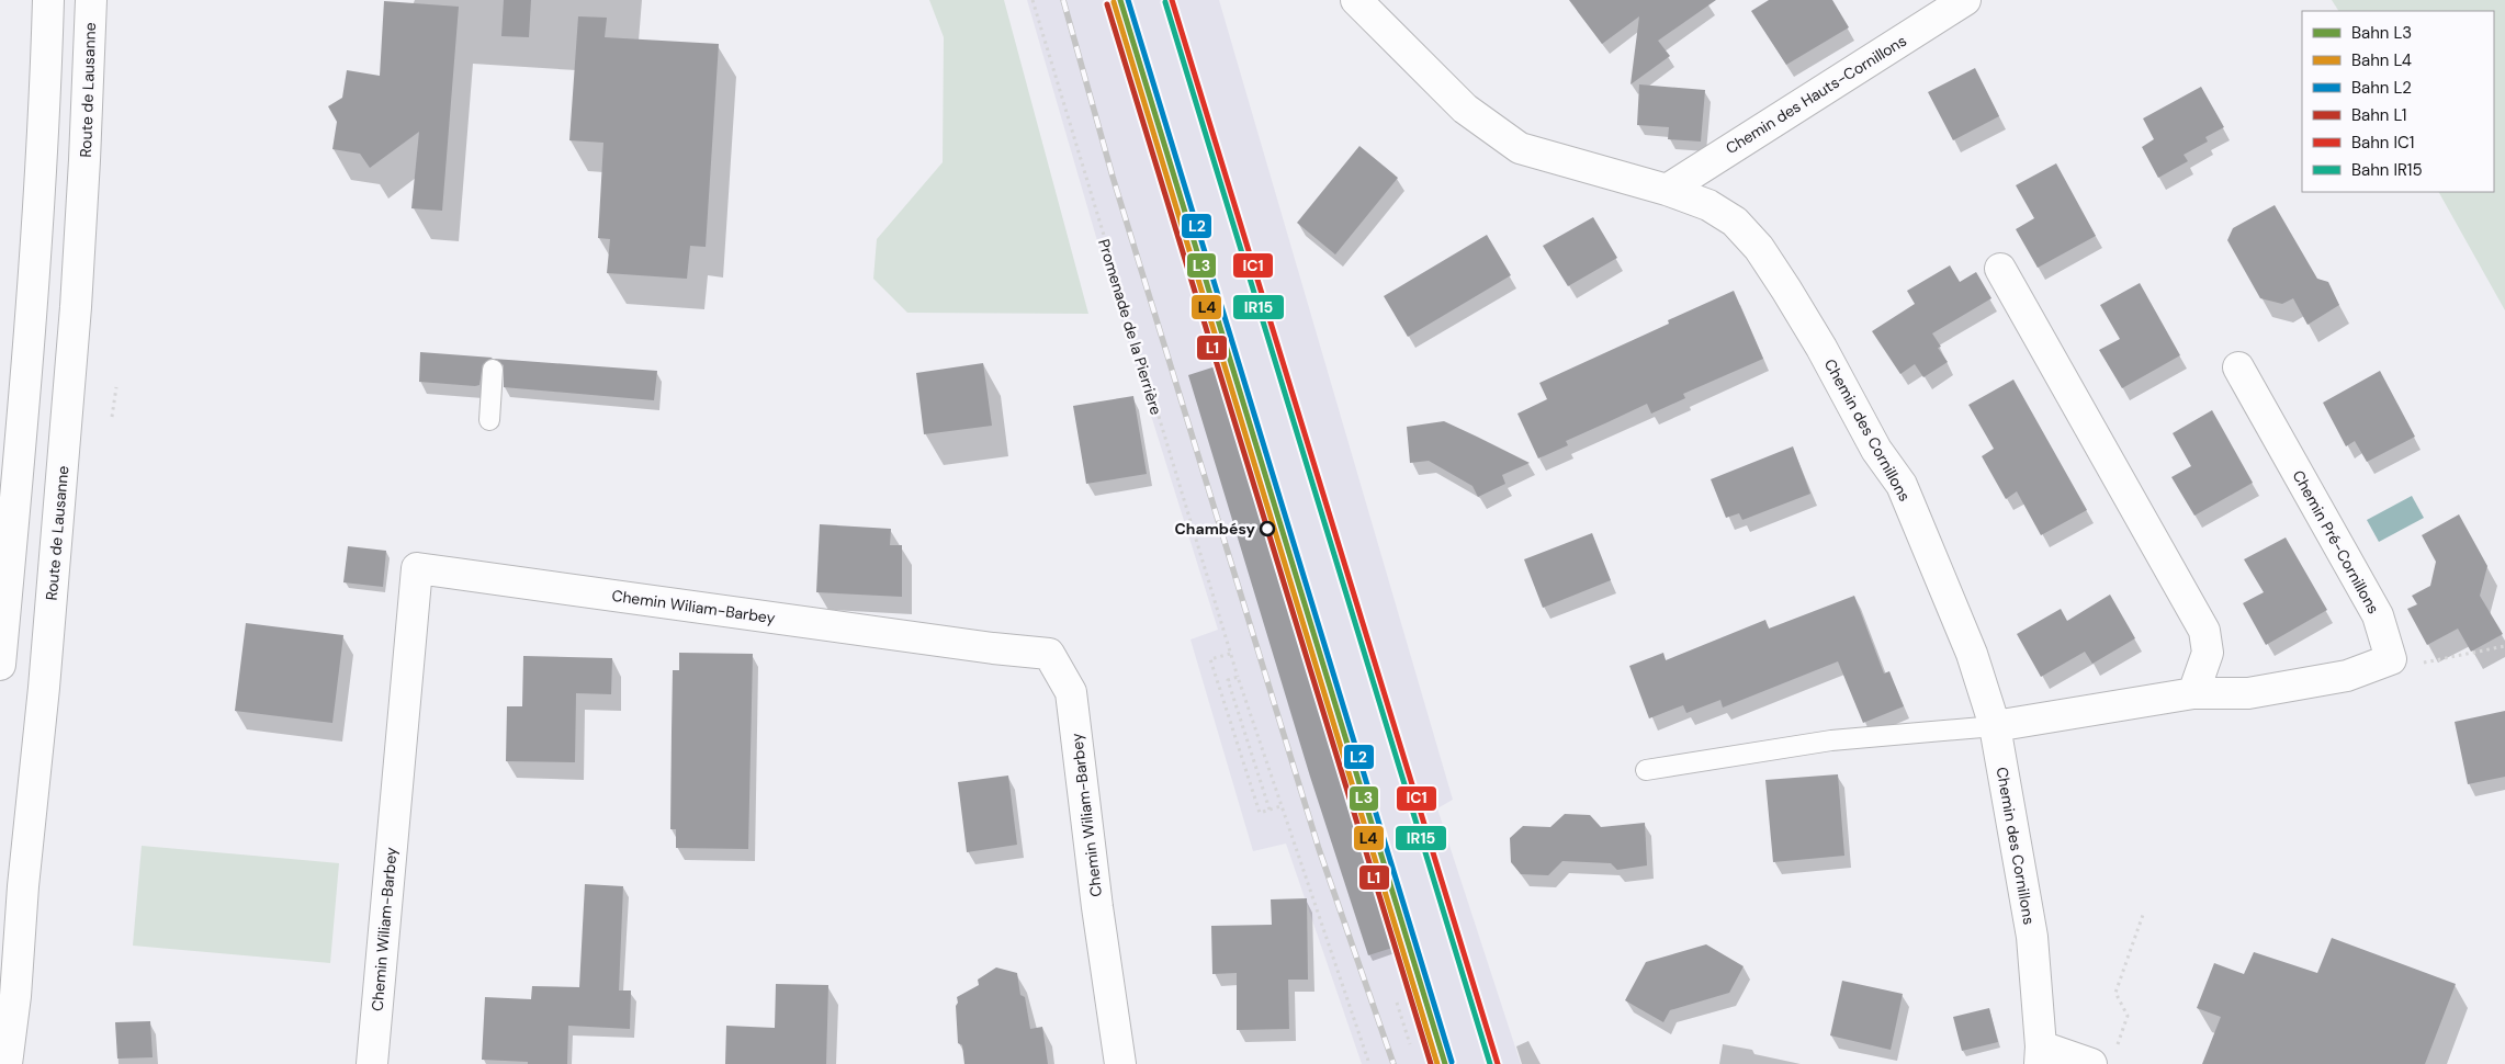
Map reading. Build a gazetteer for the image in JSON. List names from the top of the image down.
{
  "streets": {
    "street": [
      "Route de Lausanne",
      "Chemin des Hauts-Cornillons",
      "Chemin des Cornillons",
      "Chemin Pré-Cornillons",
      "Chemin Wiliam-Barbey"
    ],
    "path": ["Promenade de la Pierrière"]
  },
  "crossings": [
    ["Chemin des Hauts-Cornillons", "Chemin des Cornillons"]
  ],
  "places": ["Chambésy"],
  "lines": [
    "rail line L3",
    "rail line L2",
    "rail line IC1",
    "rail line L4",
    "rail line IR15",
    "rail line L1"
  ],
  "legend": [
    "Bahn L3",
    "Bahn L4",
    "Bahn L2",
    "Bahn L1",
    "Bahn IC1",
    "Bahn IR15"
  ]
}
